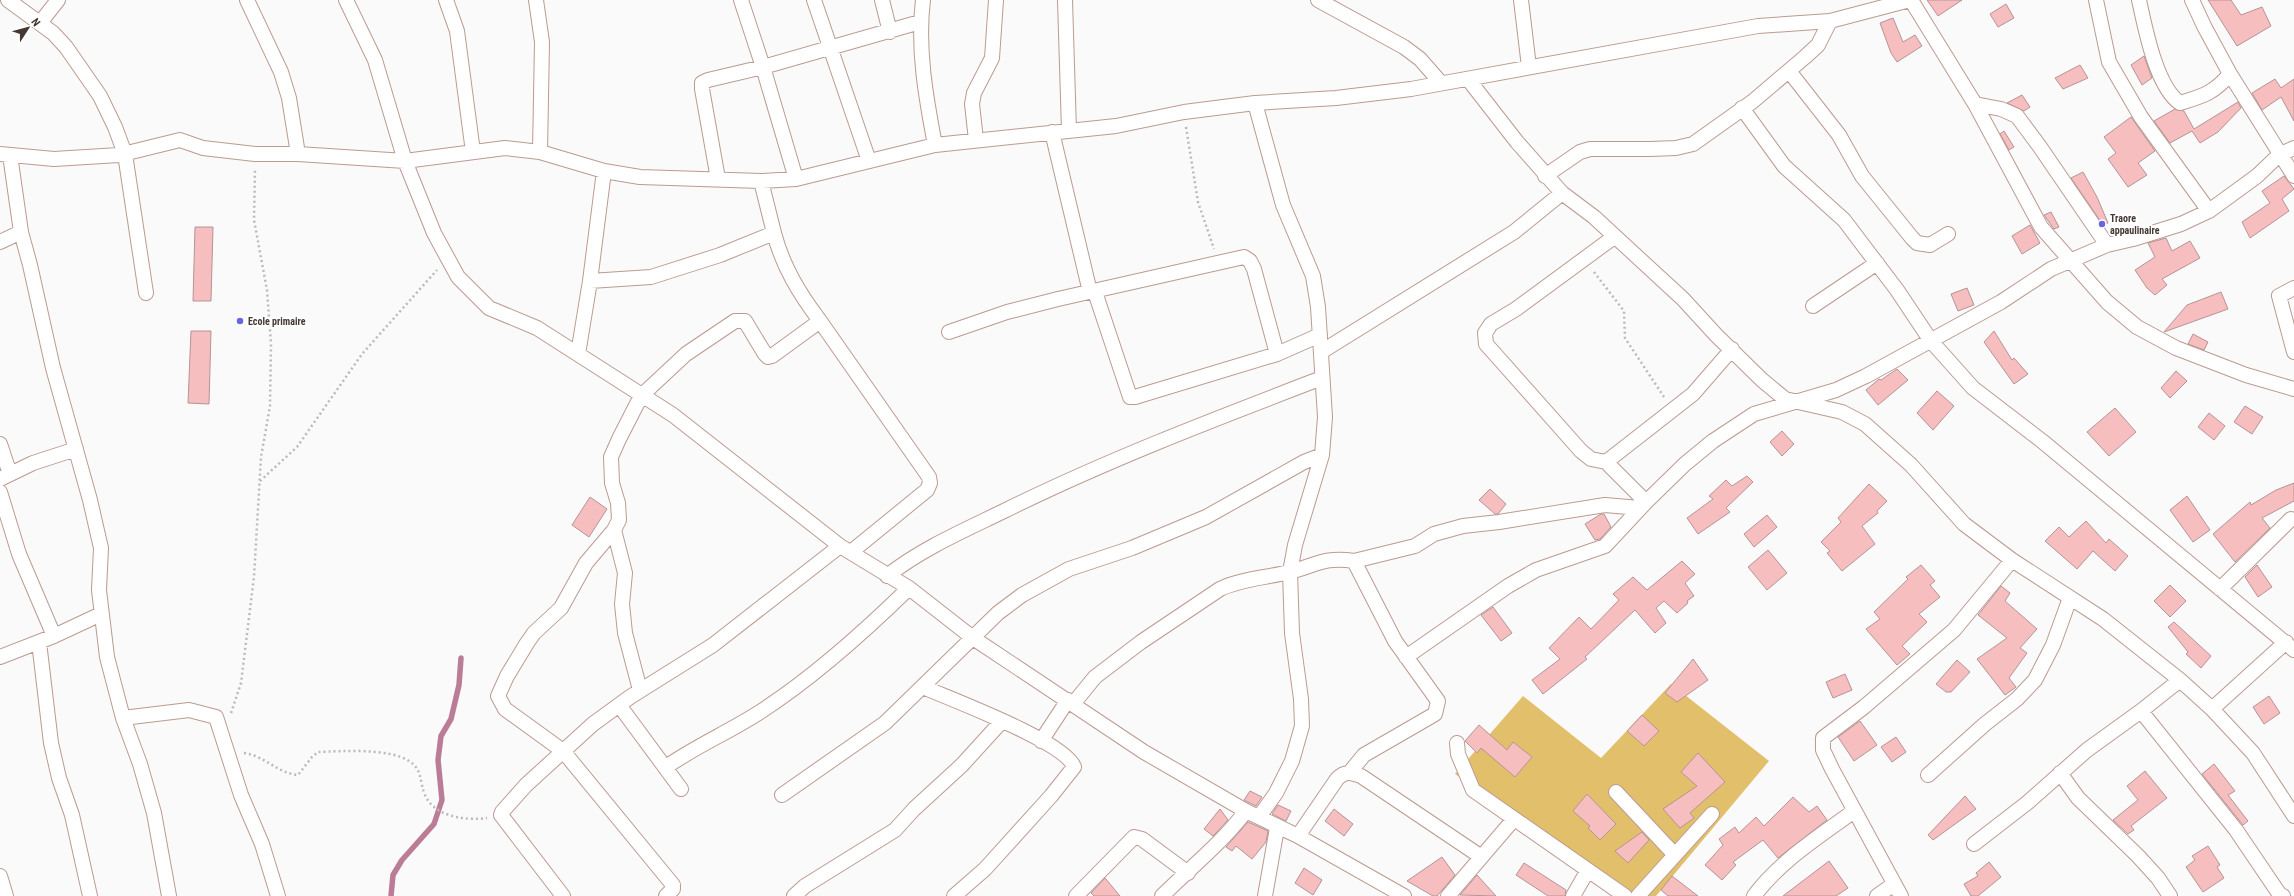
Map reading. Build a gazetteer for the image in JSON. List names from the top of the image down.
{
  "places": ["Traore appaulinaire", "Ecole primaire"],
  "north": "top right"
}
